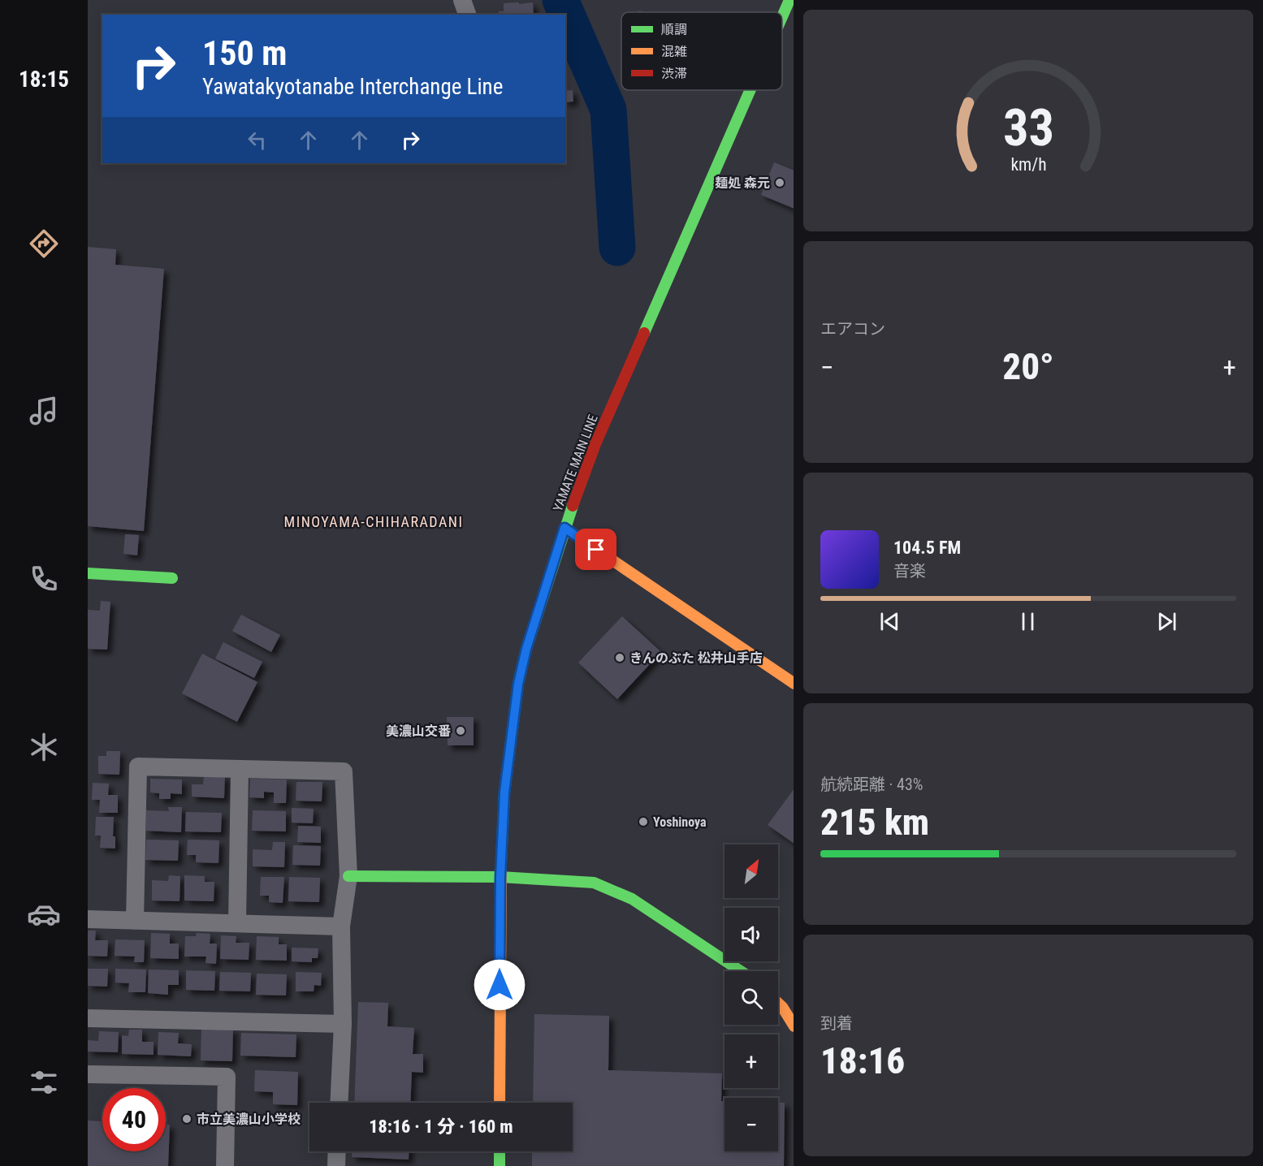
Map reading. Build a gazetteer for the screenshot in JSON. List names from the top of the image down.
{
  "streets": {
    "street": ["YAMATE MAIN LINE"]
  },
  "districts": ["MINOYAMA-CHIHARADANI"],
  "places": [
    "麺処 森元",
    "きんのぶた 松井山手店",
    "美濃山交番",
    "Yoshinoya",
    "市立美濃山小学校"
  ],
  "legend": ["順調", "混雑", "渋滞"],
  "north": "top right",
  "page": {
    "tabs": "18:15",
    "turn": ["150 m", "Yawatakyotanabe Interchange Line"],
    "tile": [
      "エアコン",
      ["航続距離 · 43%", "215 km"],
      ["到着", "18:16"]
    ],
    "heat": ["−", "20°", "+"],
    "song": ["104.5 FM", "音楽"],
    "map_buttons": ["+", "−"],
    "limit": "40",
    "trip": "18:16 · 1 分 · 160 m",
    "gauge": ["33", "km/h"]
  }
}
